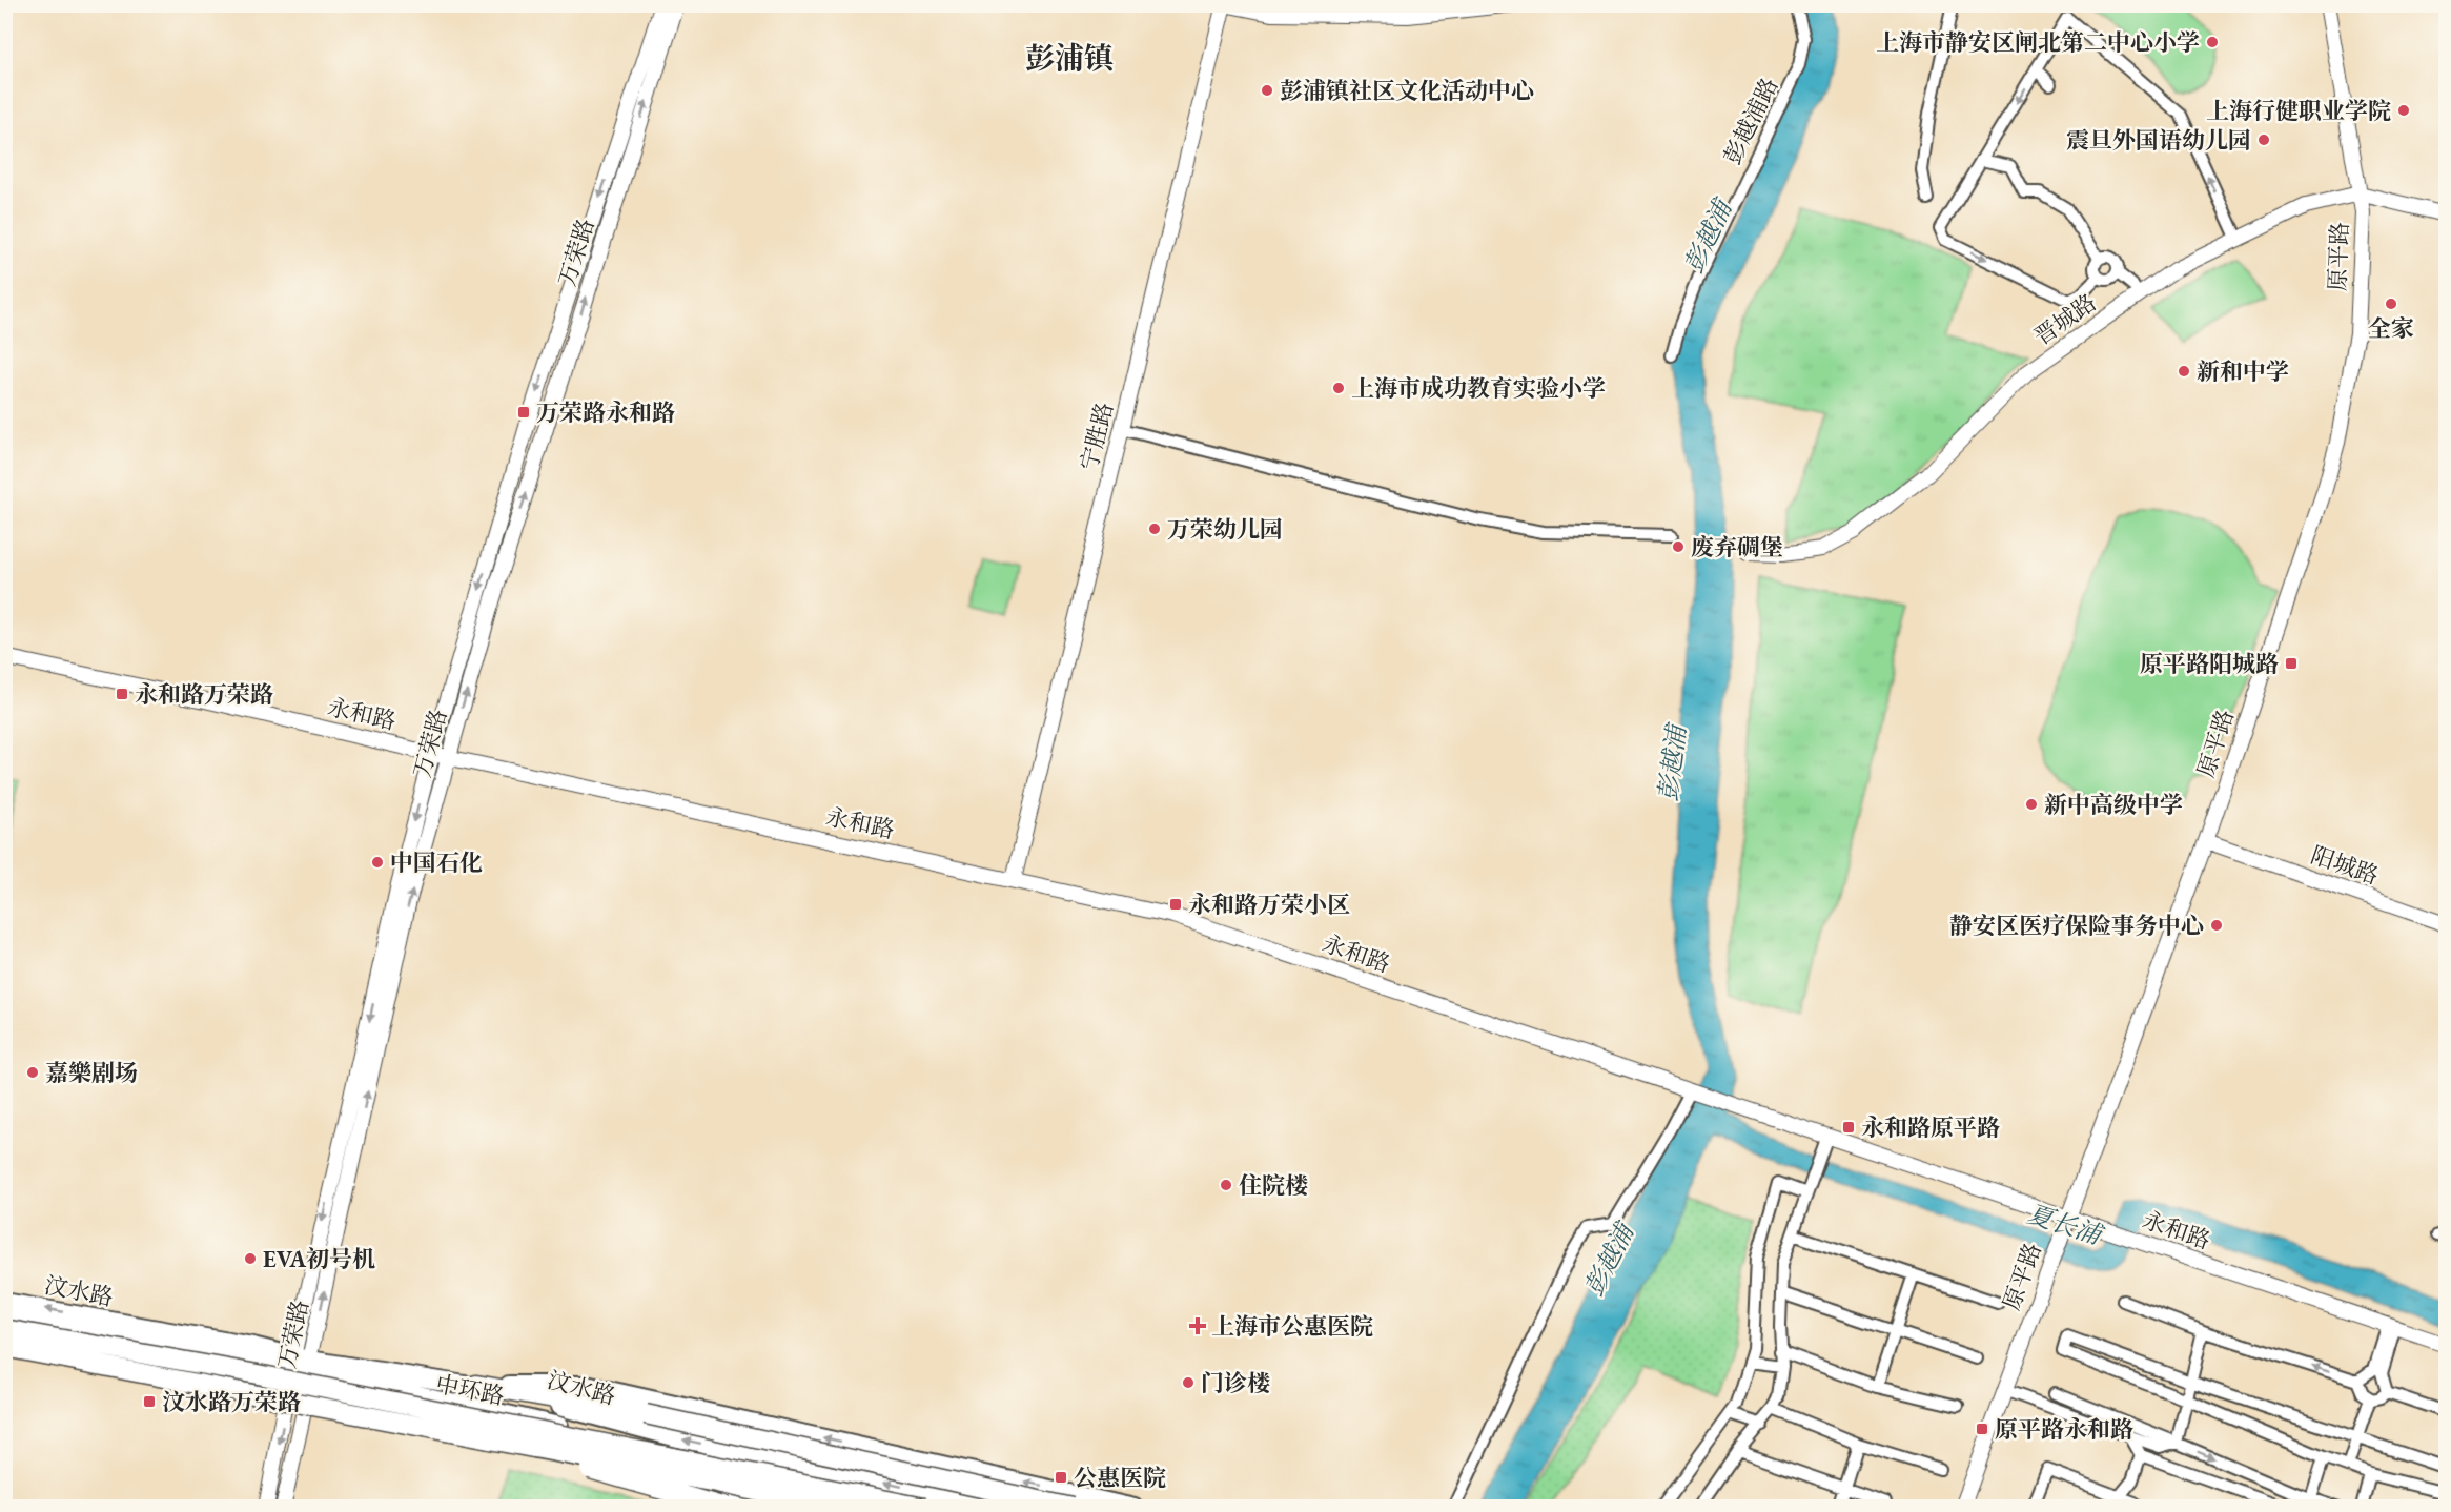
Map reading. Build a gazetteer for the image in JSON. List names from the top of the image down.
{
  "streets": {
    "highway": ["中环路"],
    "main road": ["汶水路"],
    "street": [
      "彭越浦路",
      "万荣路",
      "原平路",
      "晋城路",
      "宁胜路",
      "永和路",
      "阳城路"
    ]
  },
  "crossings": [
    ["万荣路", "永和路"],
    ["万荣路", "汶水路"],
    ["原平路", "晋城路"],
    ["原平路", "永和路"],
    ["原平路", "阳城路"],
    ["宁胜路", "永和路"]
  ],
  "districts": ["彭浦镇"],
  "water": ["彭越浦", "夏长浦"],
  "places": {
    "other": [
      "上海市静安区闸北第二中心小学",
      "彭浦镇社区文化活动中心",
      "上海行健职业学院",
      "震旦外国语幼儿园",
      "全家",
      "新和中学",
      "上海市成功教育实验小学",
      "万荣幼儿园",
      "废弃碉堡",
      "新中高级中学",
      "中国石化",
      "静安区医疗保险事务中心",
      "嘉樂剧场",
      "住院楼",
      "EVA初号机",
      "门诊楼"
    ],
    "transit": [
      "万荣路永和路",
      "原平路阳城路",
      "永和路万荣路",
      "永和路万荣小区",
      "永和路原平路",
      "汶水路万荣路",
      "原平路永和路",
      "公惠医院"
    ],
    "health": ["上海市公惠医院"]
  }
}
